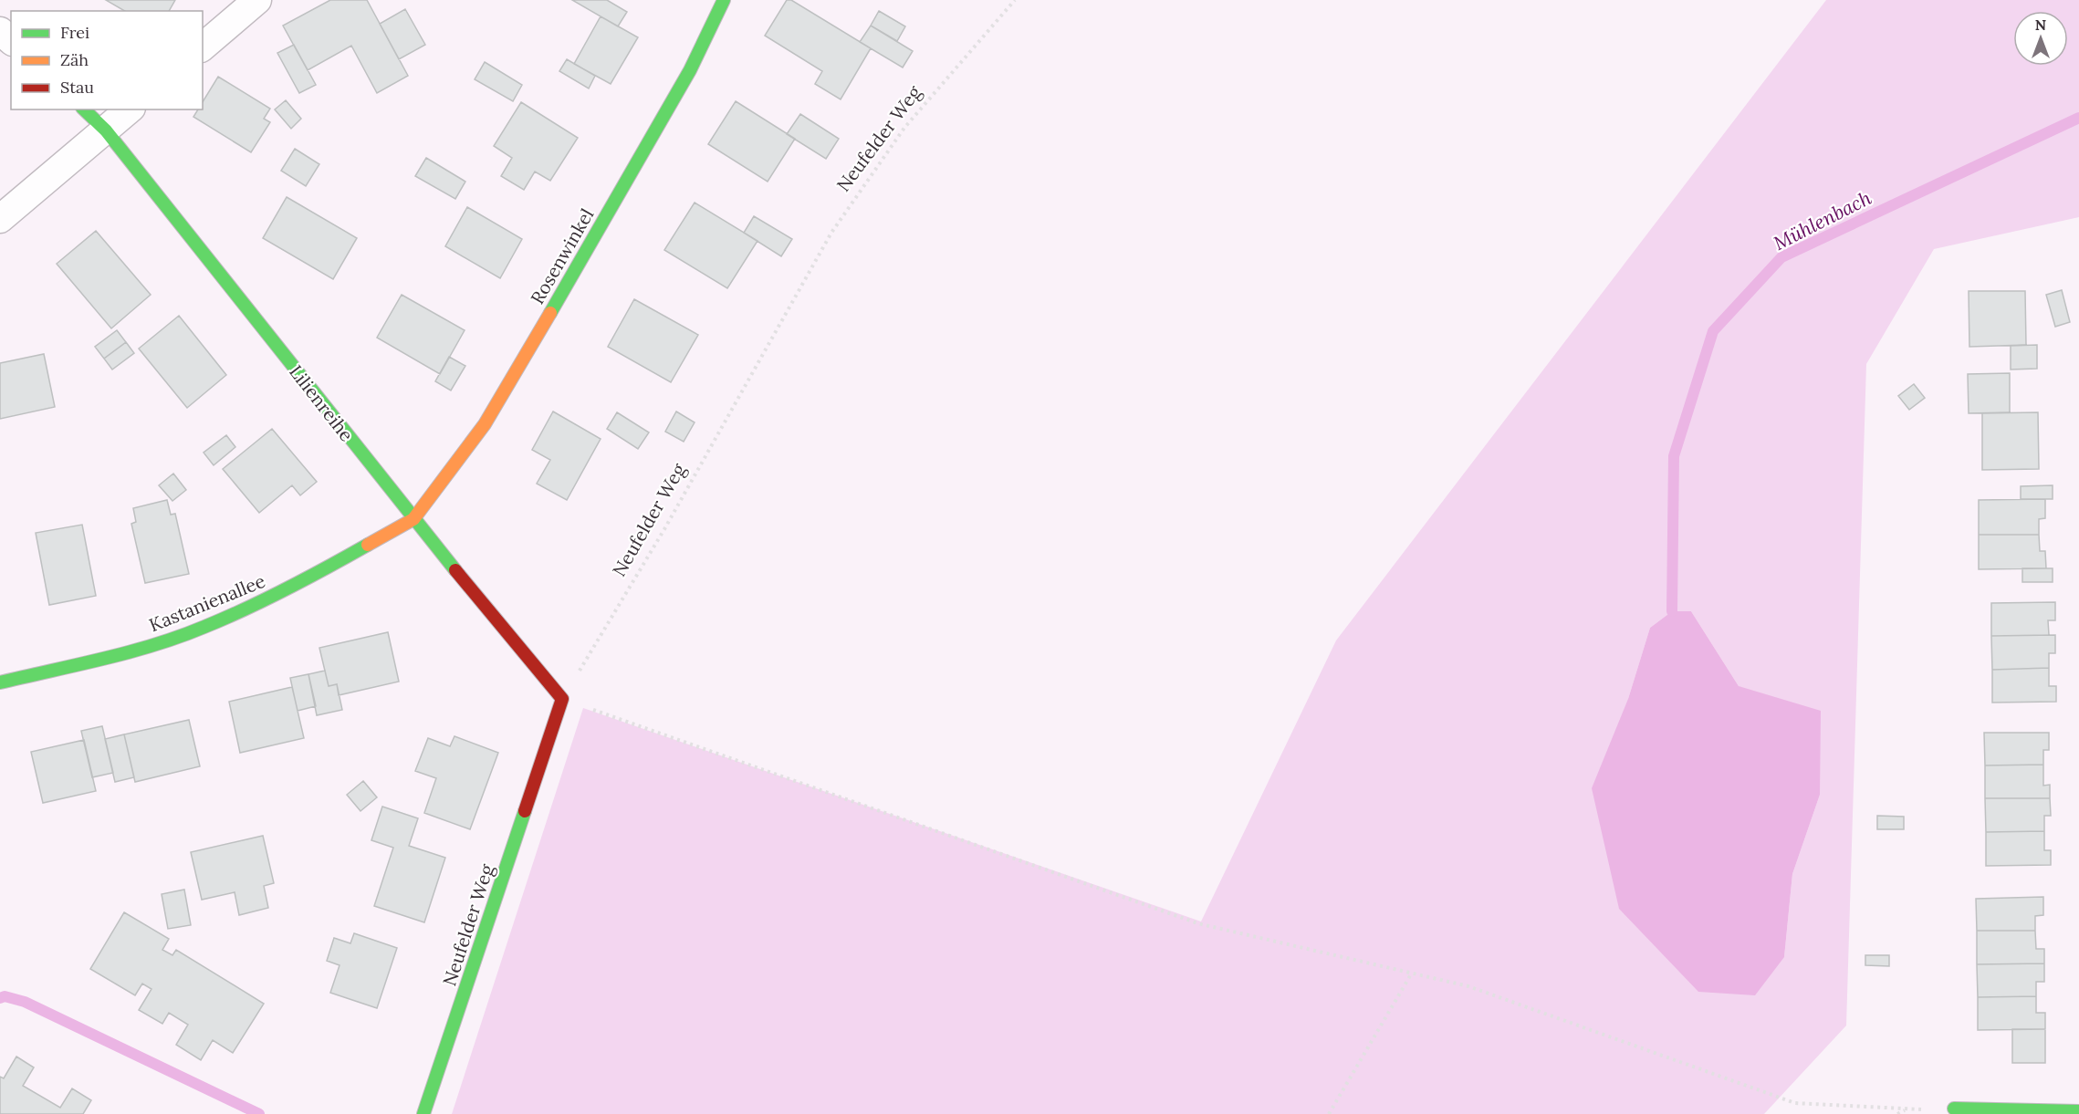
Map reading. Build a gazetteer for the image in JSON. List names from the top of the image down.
{
  "streets": {
    "street": [
      "Neufelder Weg",
      "Rosenwinkel",
      "Lilienreihe",
      "Kastanienallee"
    ]
  },
  "crossings": [
    ["Neufelder Weg", "Lilienreihe"],
    ["Rosenwinkel", "Lilienreihe"],
    ["Rosenwinkel", "Kastanienallee"],
    ["Lilienreihe", "Kastanienallee"]
  ],
  "water": ["Mühlenbach"],
  "legend": ["Frei", "Zäh", "Stau"],
  "north": "top"
}
